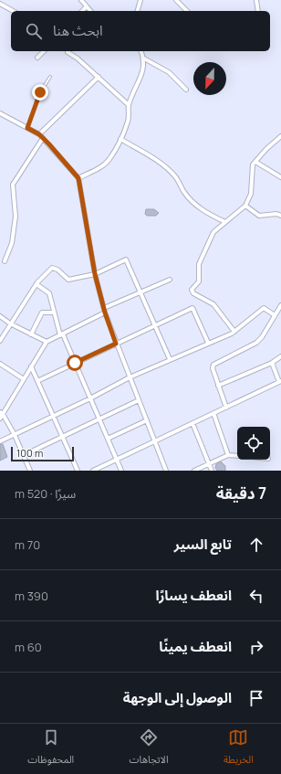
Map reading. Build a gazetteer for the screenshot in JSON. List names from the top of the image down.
{
  "scale_bar": "100 m",
  "north": "bottom",
  "page": {
    "search": "ابحث هنا",
    "scale": "100 m",
    "heading": ["7 دقيقة", "سيرًا · 520 m"],
    "list": [
      ["تابع السير", "70 m"],
      ["انعطف يسارًا", "390 m"],
      ["انعطف يمينًا", "60 m"],
      "الوصول إلى الوجهة"
    ],
    "nav": ["الخريطة", "الاتجاهات", "المحفوظات"]
  }
}
